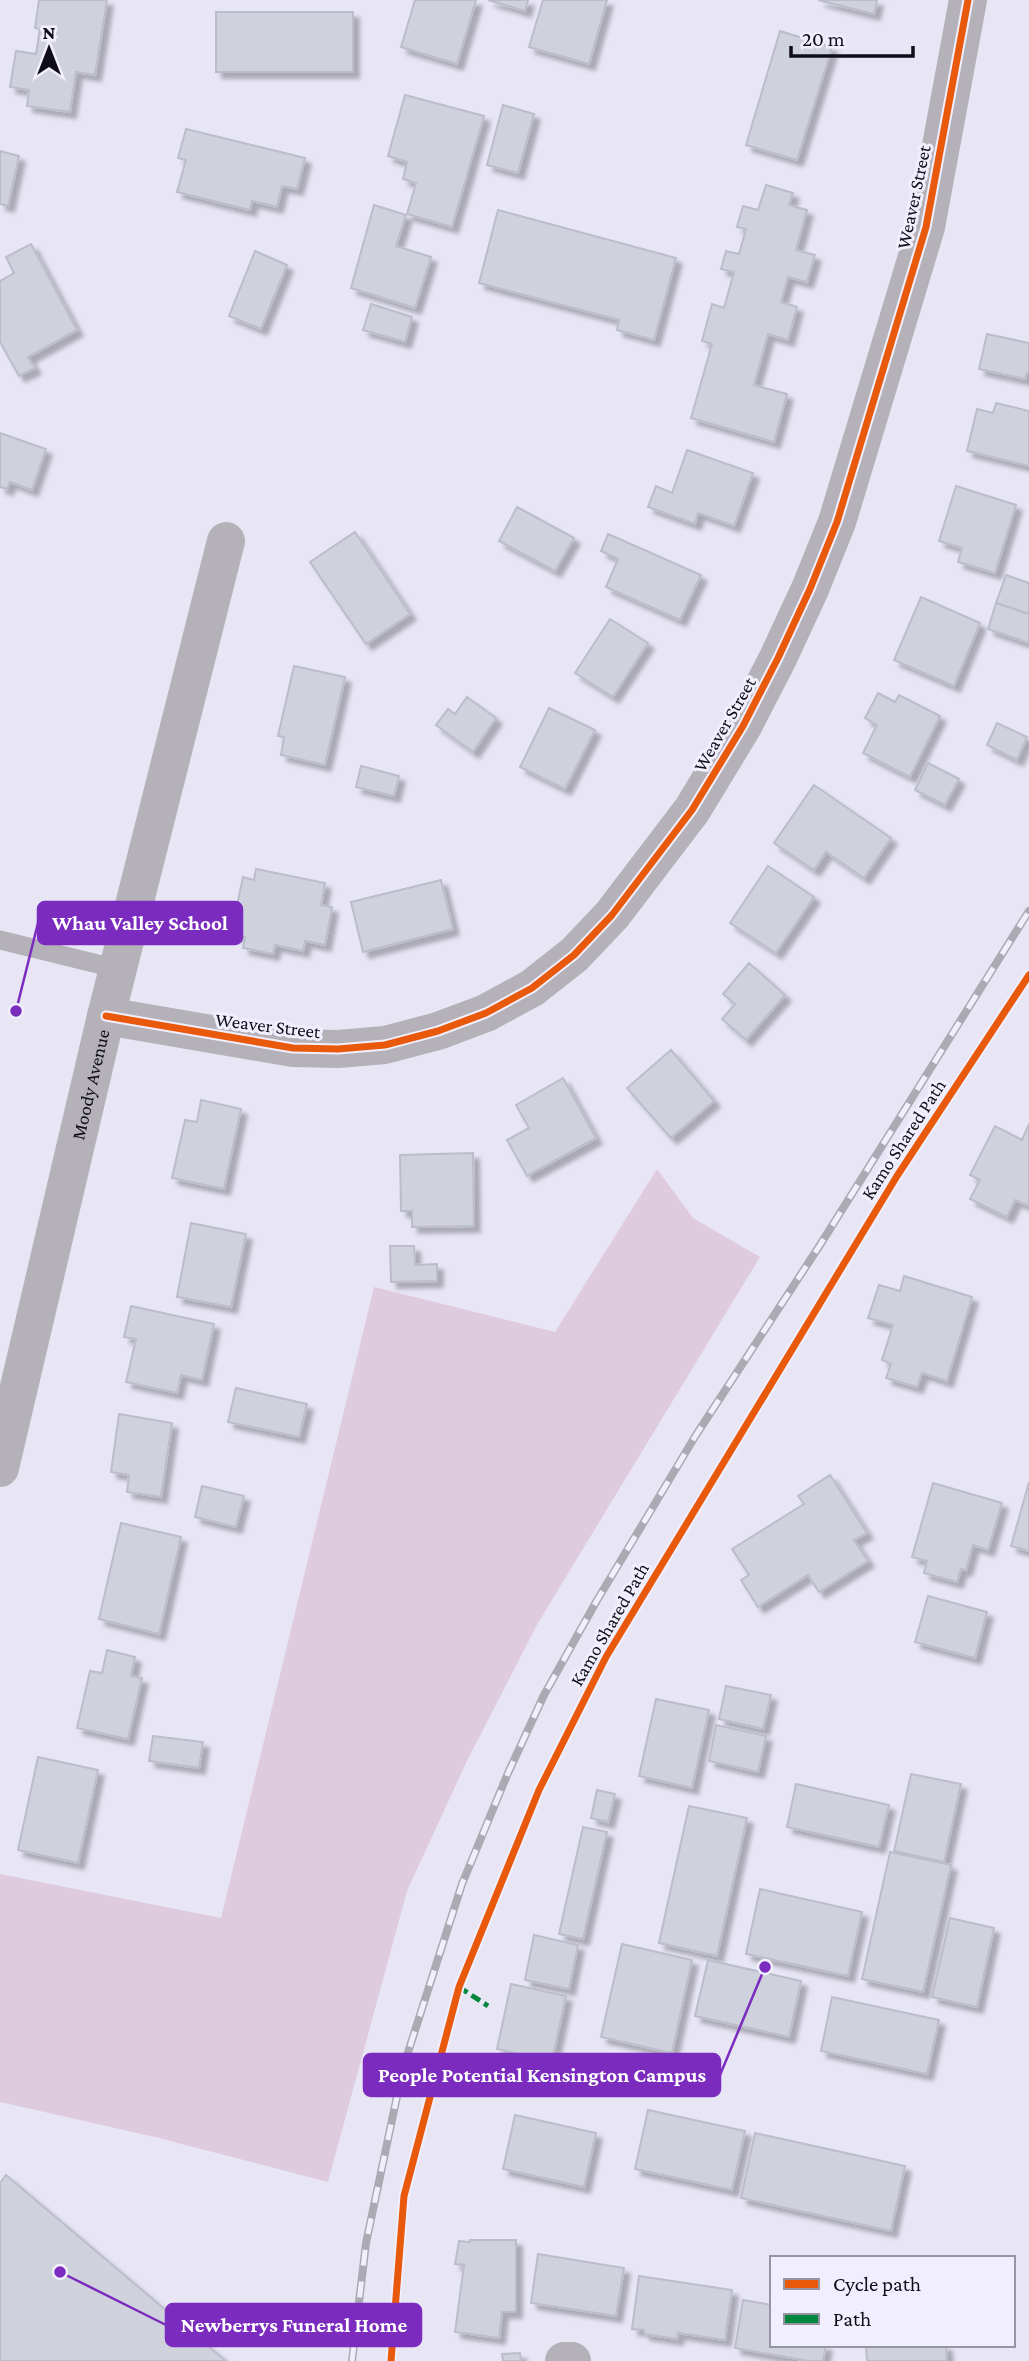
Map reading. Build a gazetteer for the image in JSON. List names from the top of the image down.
{
  "streets": {
    "street": ["Weaver Street", "Moody Avenue"],
    "cycle path": ["Kamo Shared Path"]
  },
  "crossings": [
    ["Weaver Street", "Moody Avenue"]
  ],
  "places": ["Whau Valley School", "People Potential Kensington Campus", "Newberrys Funeral Home"],
  "legend": ["Cycle path", "Path"],
  "scale_bar": "20 m",
  "north": "top"
}
